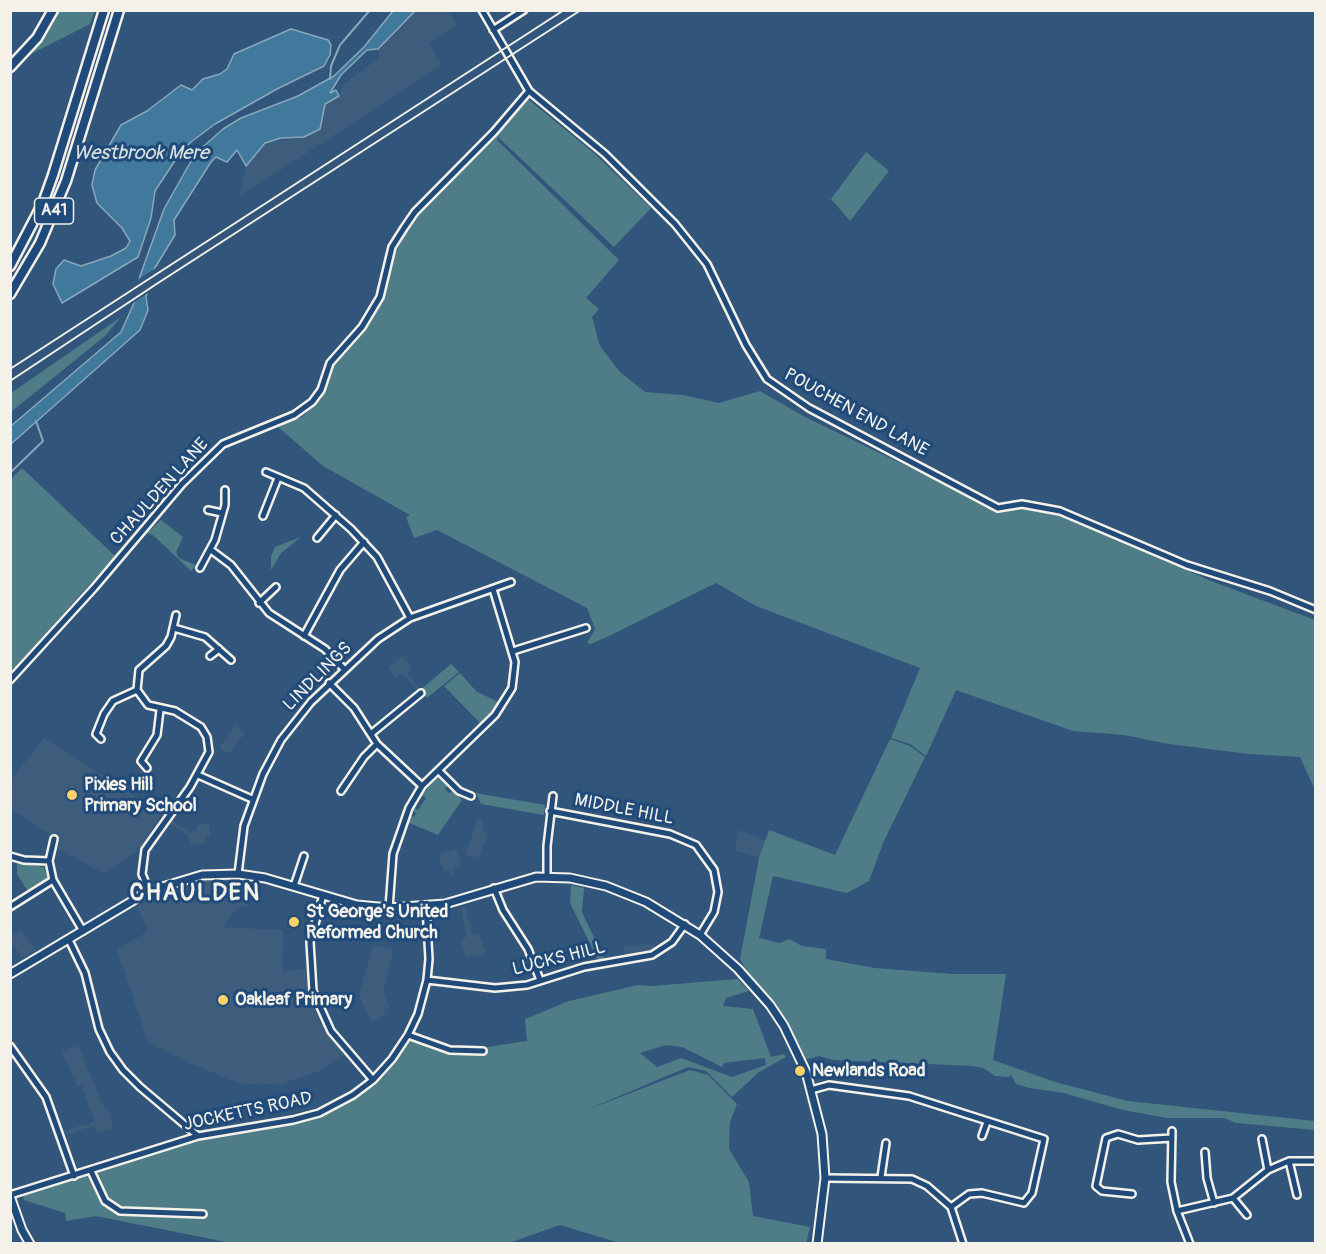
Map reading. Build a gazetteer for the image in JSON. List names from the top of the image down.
{
  "streets": {
    "main road": ["A41"],
    "street": [
      "POUCHEN END LANE",
      "CHAULDEN LANE",
      "LINDLINGS",
      "MIDDLE HILL",
      "LUCKS HILL",
      "JOCKETTS ROAD"
    ]
  },
  "crossings": [
    ["POUCHEN END LANE", "CHAULDEN LANE"],
    ["LUCKS HILL", "JOCKETTS ROAD"]
  ],
  "districts": ["CHAULDEN"],
  "water": ["Westbrook Mere"],
  "places": [
    "Pixies Hill Primary School",
    "St George's United Reformed Church",
    "Oakleaf Primary",
    "Newlands Road"
  ]
}
